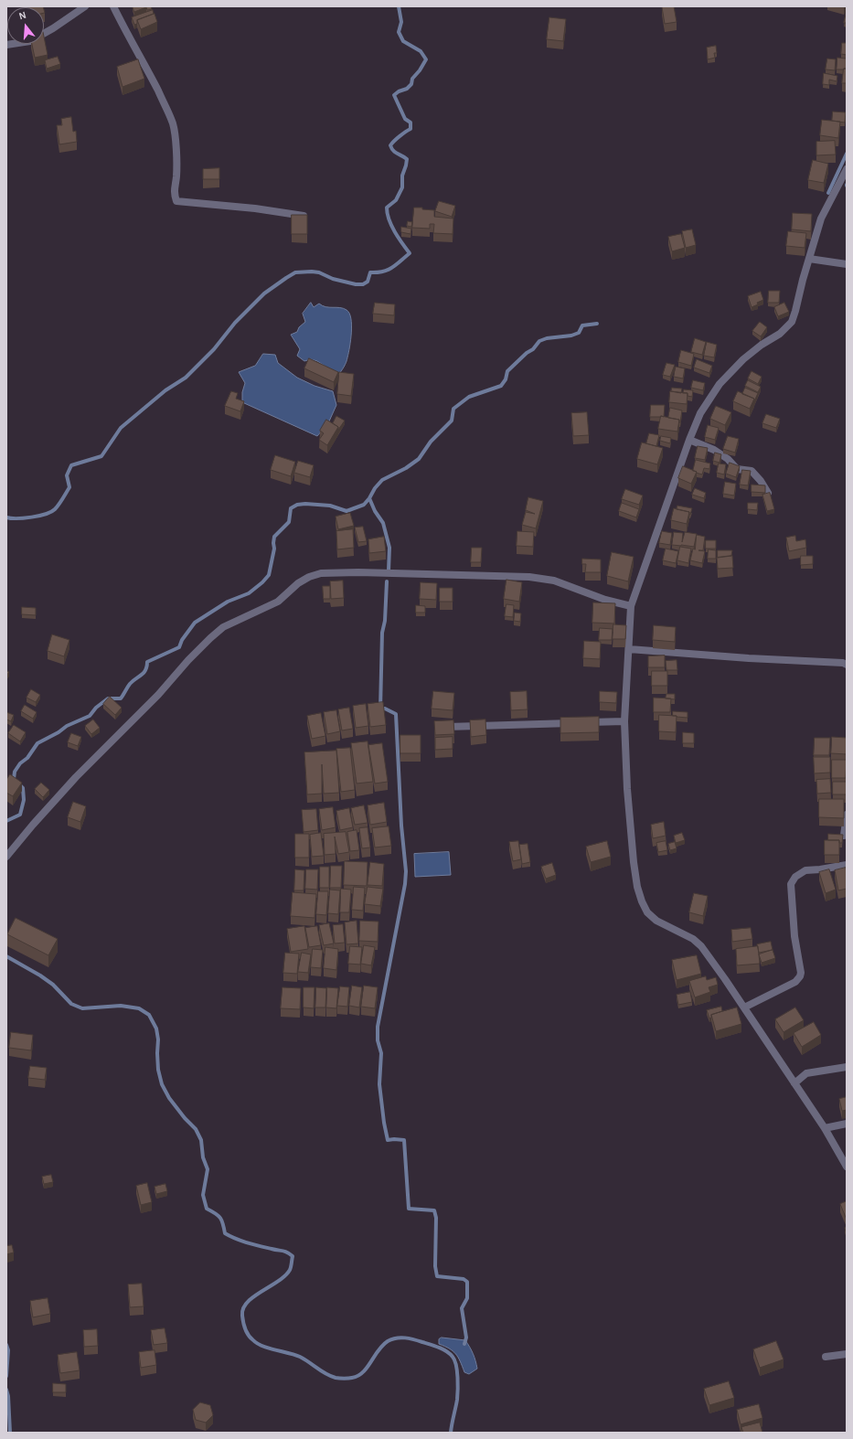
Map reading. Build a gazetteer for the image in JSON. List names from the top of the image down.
{
  "north": "top"
}
